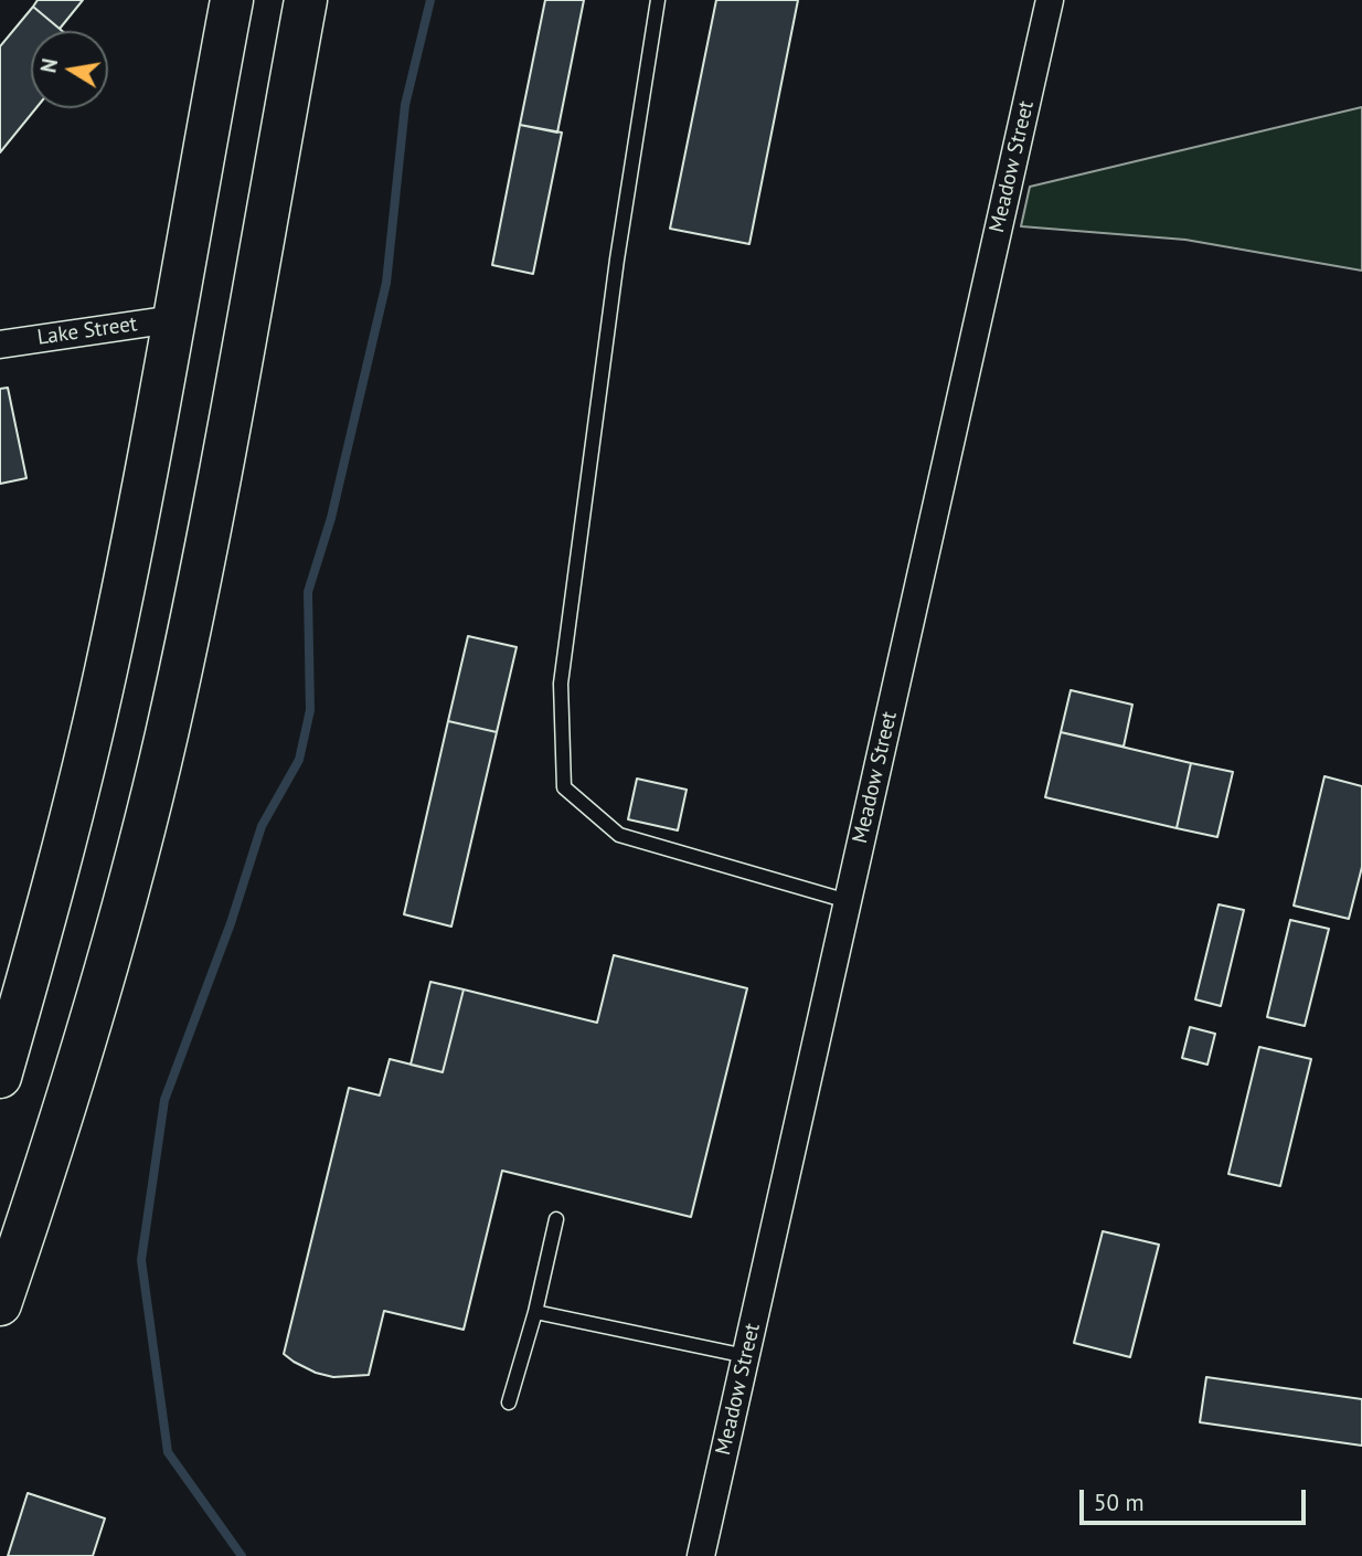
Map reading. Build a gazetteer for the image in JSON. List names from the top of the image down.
{
  "streets": {
    "street": ["Meadow Street", "Lake Street"]
  },
  "scale_bar": "50 m",
  "north": "left"
}
